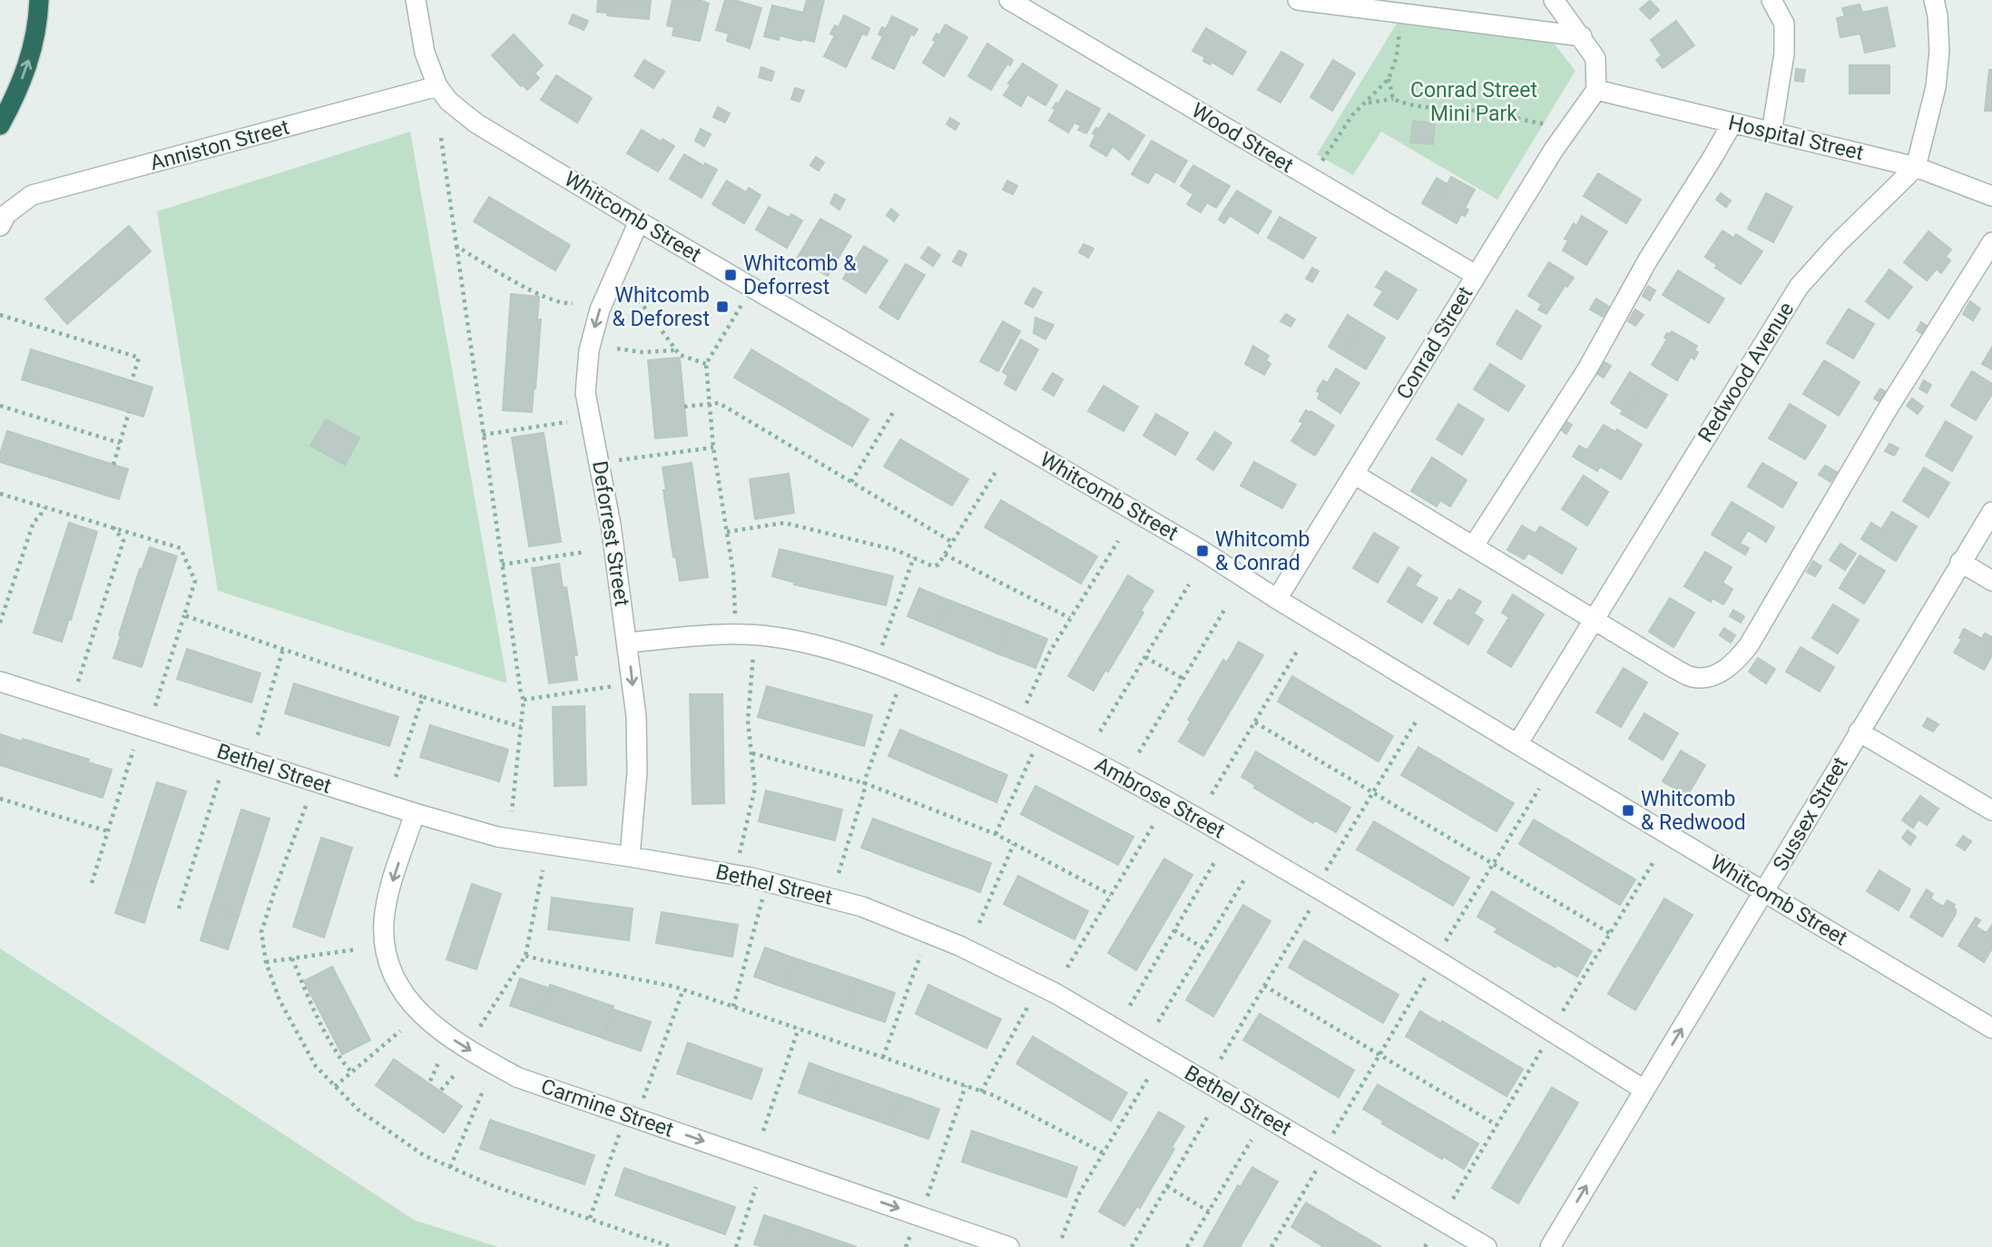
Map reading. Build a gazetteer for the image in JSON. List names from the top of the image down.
{
  "streets": {
    "street": [
      "Wood Street",
      "Hospital Street",
      "Anniston Street",
      "Whitcomb Street",
      "Conrad Street",
      "Redwood Avenue",
      "Deforrest Street",
      "Bethel Street",
      "Ambrose Street",
      "Sussex Street",
      "Carmine Street"
    ]
  },
  "crossings": [
    ["Wood Street", "Conrad Street"],
    ["Hospital Street", "Conrad Street"],
    ["Hospital Street", "Redwood Avenue"],
    ["Anniston Street", "Whitcomb Street"],
    ["Whitcomb Street", "Conrad Street"],
    ["Whitcomb Street", "Redwood Avenue"],
    ["Whitcomb Street", "Deforrest Street"],
    ["Whitcomb Street", "Sussex Street"],
    ["Deforrest Street", "Bethel Street"],
    ["Deforrest Street", "Ambrose Street"],
    ["Bethel Street", "Carmine Street"],
    ["Ambrose Street", "Sussex Street"]
  ],
  "one_way": ["Deforrest Street", "Sussex Street", "Carmine Street"],
  "parks": ["Conrad Street Mini Park"],
  "places": {
    "transit": [
      "Whitcomb & Deforrest",
      "Whitcomb & Deforest",
      "Whitcomb & Conrad",
      "Whitcomb & Redwood"
    ]
  }
}
